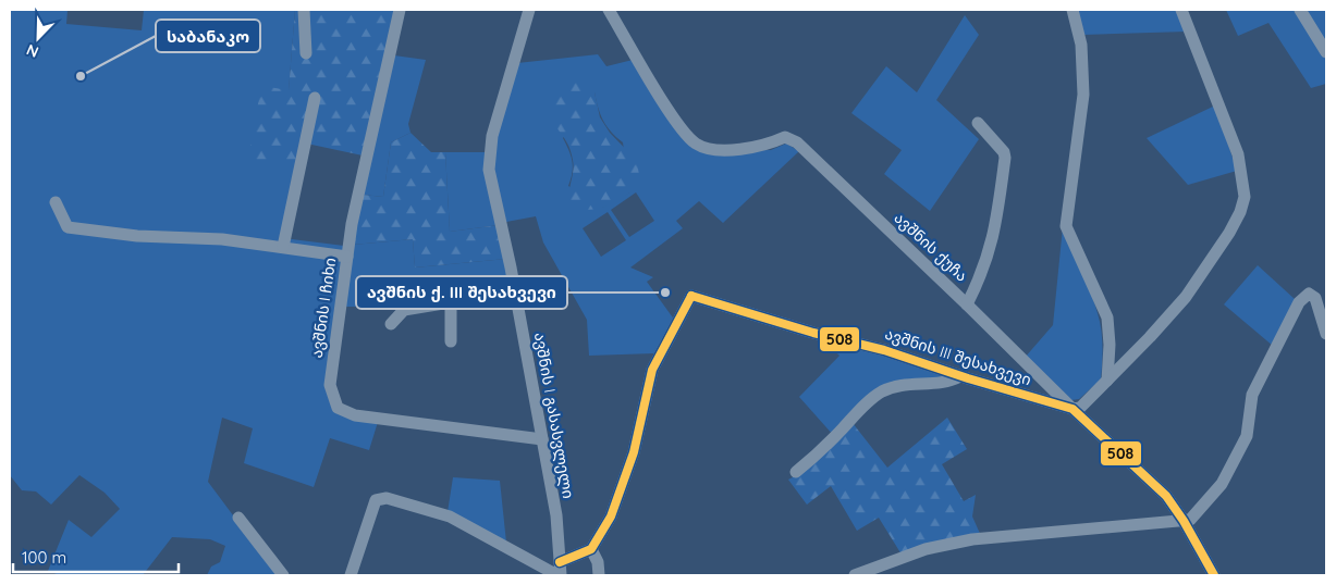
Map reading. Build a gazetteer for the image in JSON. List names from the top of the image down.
{
  "streets": {
    "street": [
      "ავშნის ქუჩა",
      "ავშნის I ჩიხი",
      "ავშნის III შესახვევი",
      "ავშნის I გასასვლელი"
    ]
  },
  "crossings": [
    ["ავშნის ქუჩა", "ავშნის III შესახვევი"],
    ["ავშნის I ჩიხი", "ავშნის I გასასვლელი"]
  ],
  "places": ["საბანაკო", "ავშნის ქ. III შესახვევი"],
  "lines": ["transit line 508"],
  "scale_bar": "100 m",
  "north": "bottom left"
}
